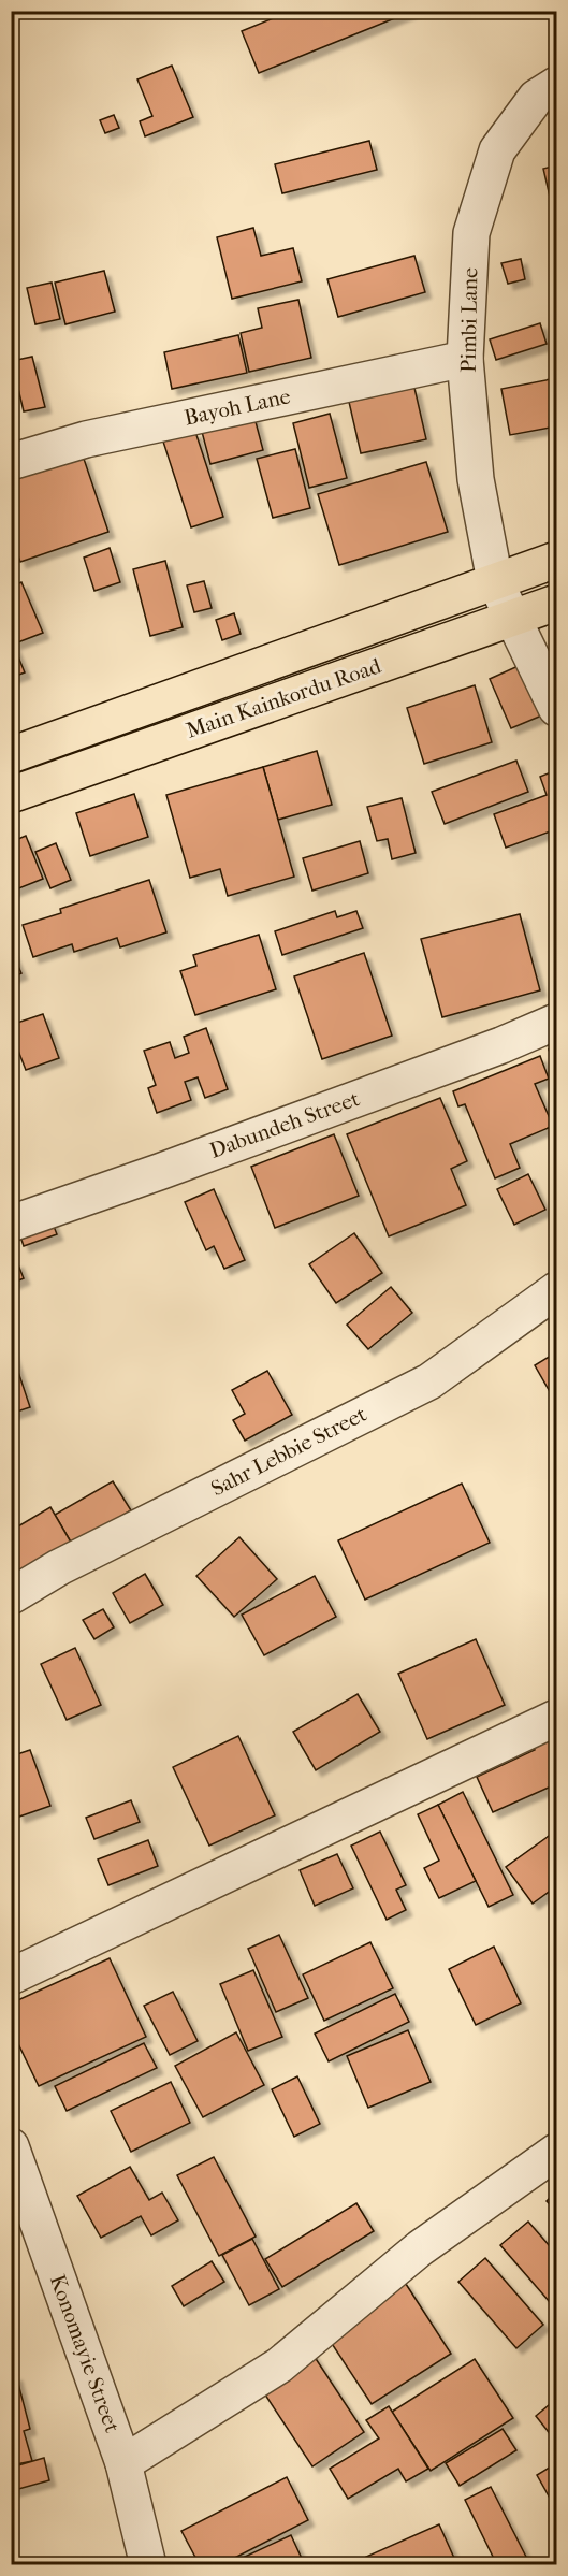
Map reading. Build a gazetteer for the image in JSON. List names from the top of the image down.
{
  "streets": {
    "main road": ["Main Kainkordu Road"],
    "street": [
      "Pimbi Lane",
      "Bayoh Lane",
      "Dabundeh Street",
      "Sahr Lebbie Street",
      "Konomayie Street"
    ]
  },
  "crossings": [
    ["Pimbi Lane", "Bayoh Lane"],
    ["Pimbi Lane", "Main Kainkordu Road"]
  ]
}
